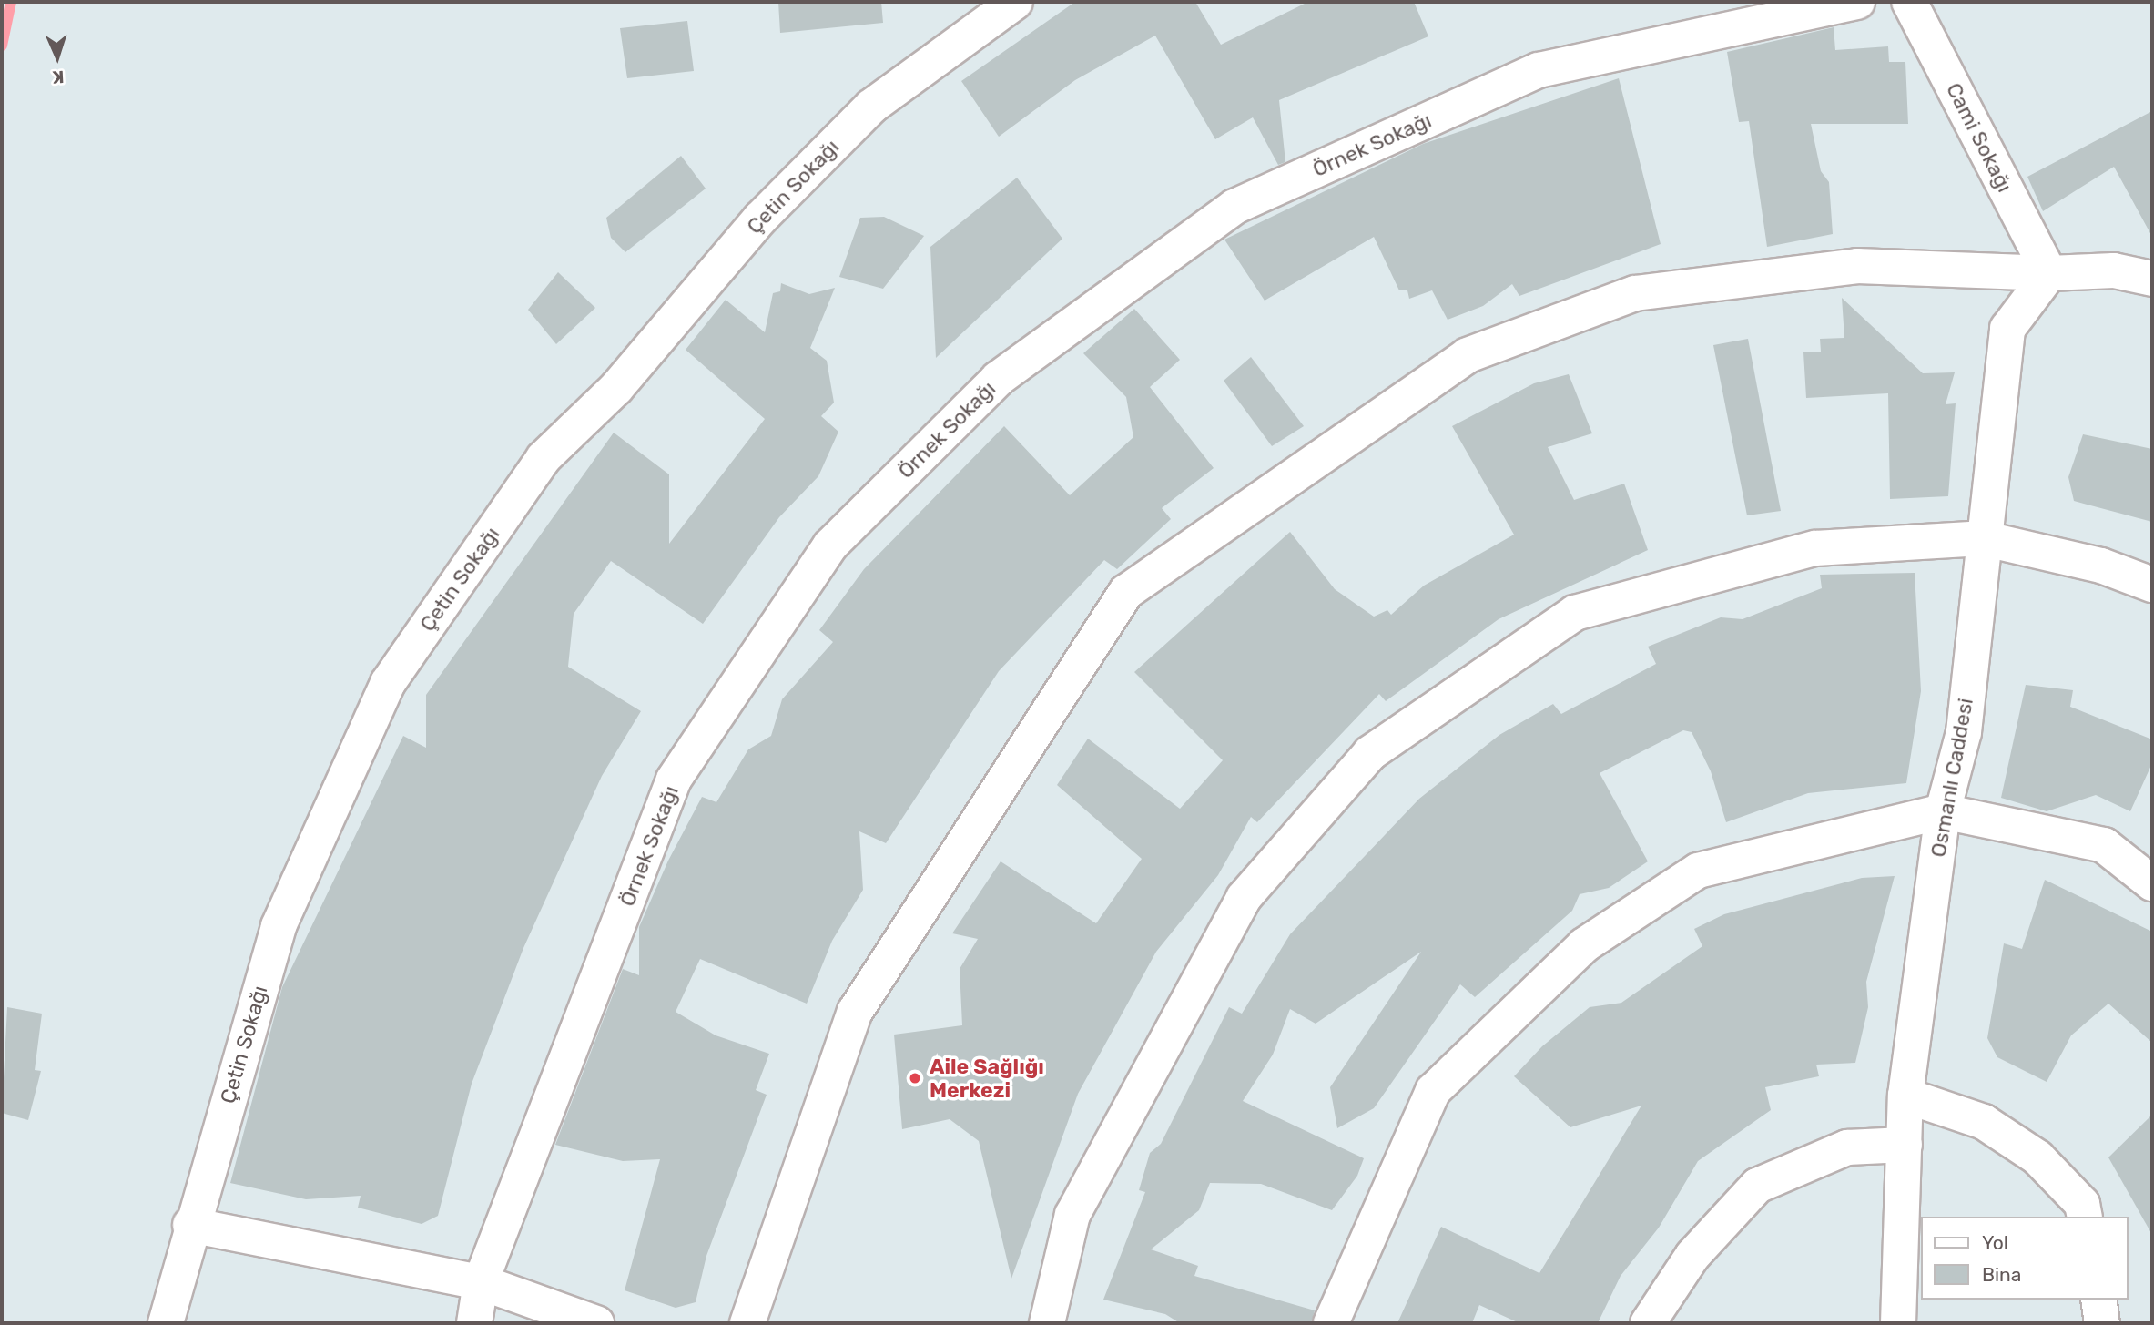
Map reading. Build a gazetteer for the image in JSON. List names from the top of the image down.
{
  "streets": {
    "street": [
      "Cami Sokağı",
      "Örnek Sokağı",
      "Çetin Sokağı",
      "Osmanlı Caddesi"
    ]
  },
  "crossings": [
    ["Cami Sokağı", "Osmanlı Caddesi"]
  ],
  "places": ["Aile Sağlığı Merkezi"],
  "legend": ["Yol", "Bina"],
  "north": "bottom"
}
